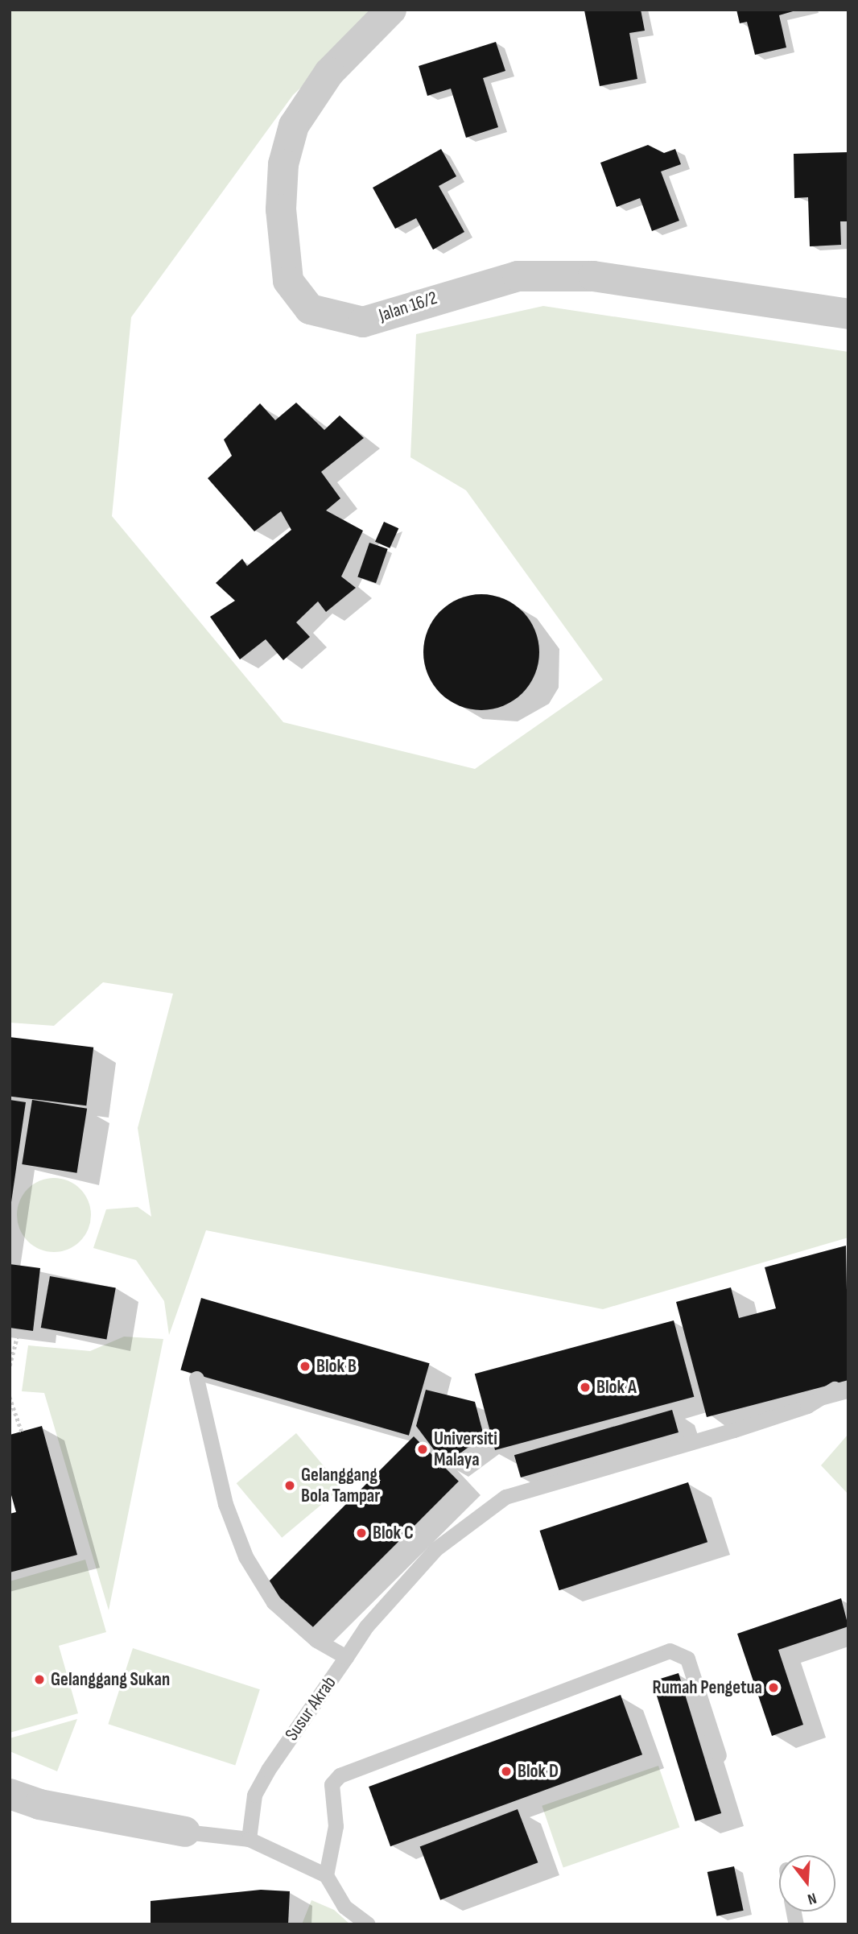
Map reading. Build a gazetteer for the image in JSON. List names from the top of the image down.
{
  "streets": {
    "street": ["Jalan 16/2"],
    "lane": ["Susur Akrab"]
  },
  "places": [
    "Blok B",
    "Blok A",
    "Universiti Malaya",
    "Gelanggang Bola Tampar",
    "Blok C",
    "Gelanggang Sukan",
    "Rumah Pengetua",
    "Blok D"
  ],
  "north": "bottom"
}
